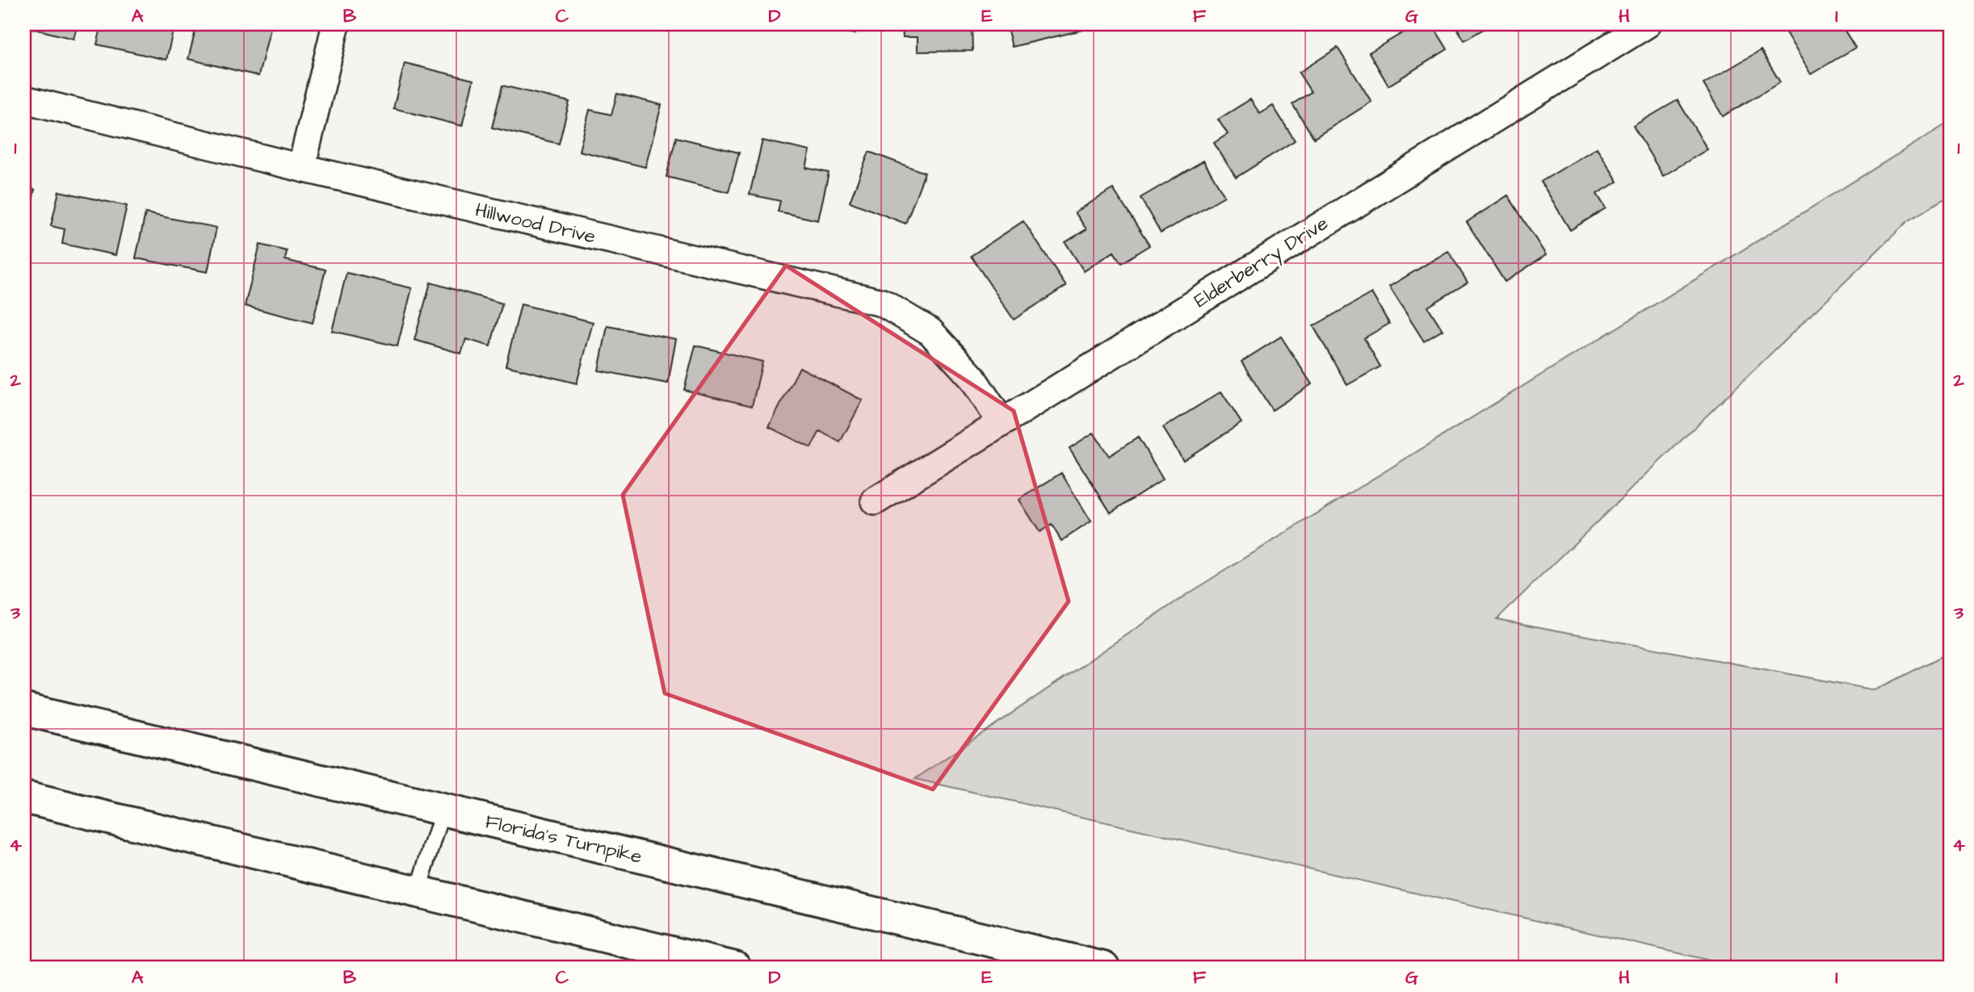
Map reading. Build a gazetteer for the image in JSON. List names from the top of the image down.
{
  "streets": {
    "highway": ["Florida's Turnpike"],
    "street": ["Hillwood Drive", "Elderberry Drive"]
  },
  "crossings": [
    ["Hillwood Drive", "Elderberry Drive"]
  ],
  "grid": {
    "columns": [
      "A",
      "B",
      "C",
      "D",
      "E",
      "F",
      "G",
      "H",
      "I"
    ],
    "rows": [
      "1",
      "2",
      "3",
      "4"
    ]
  }
}
